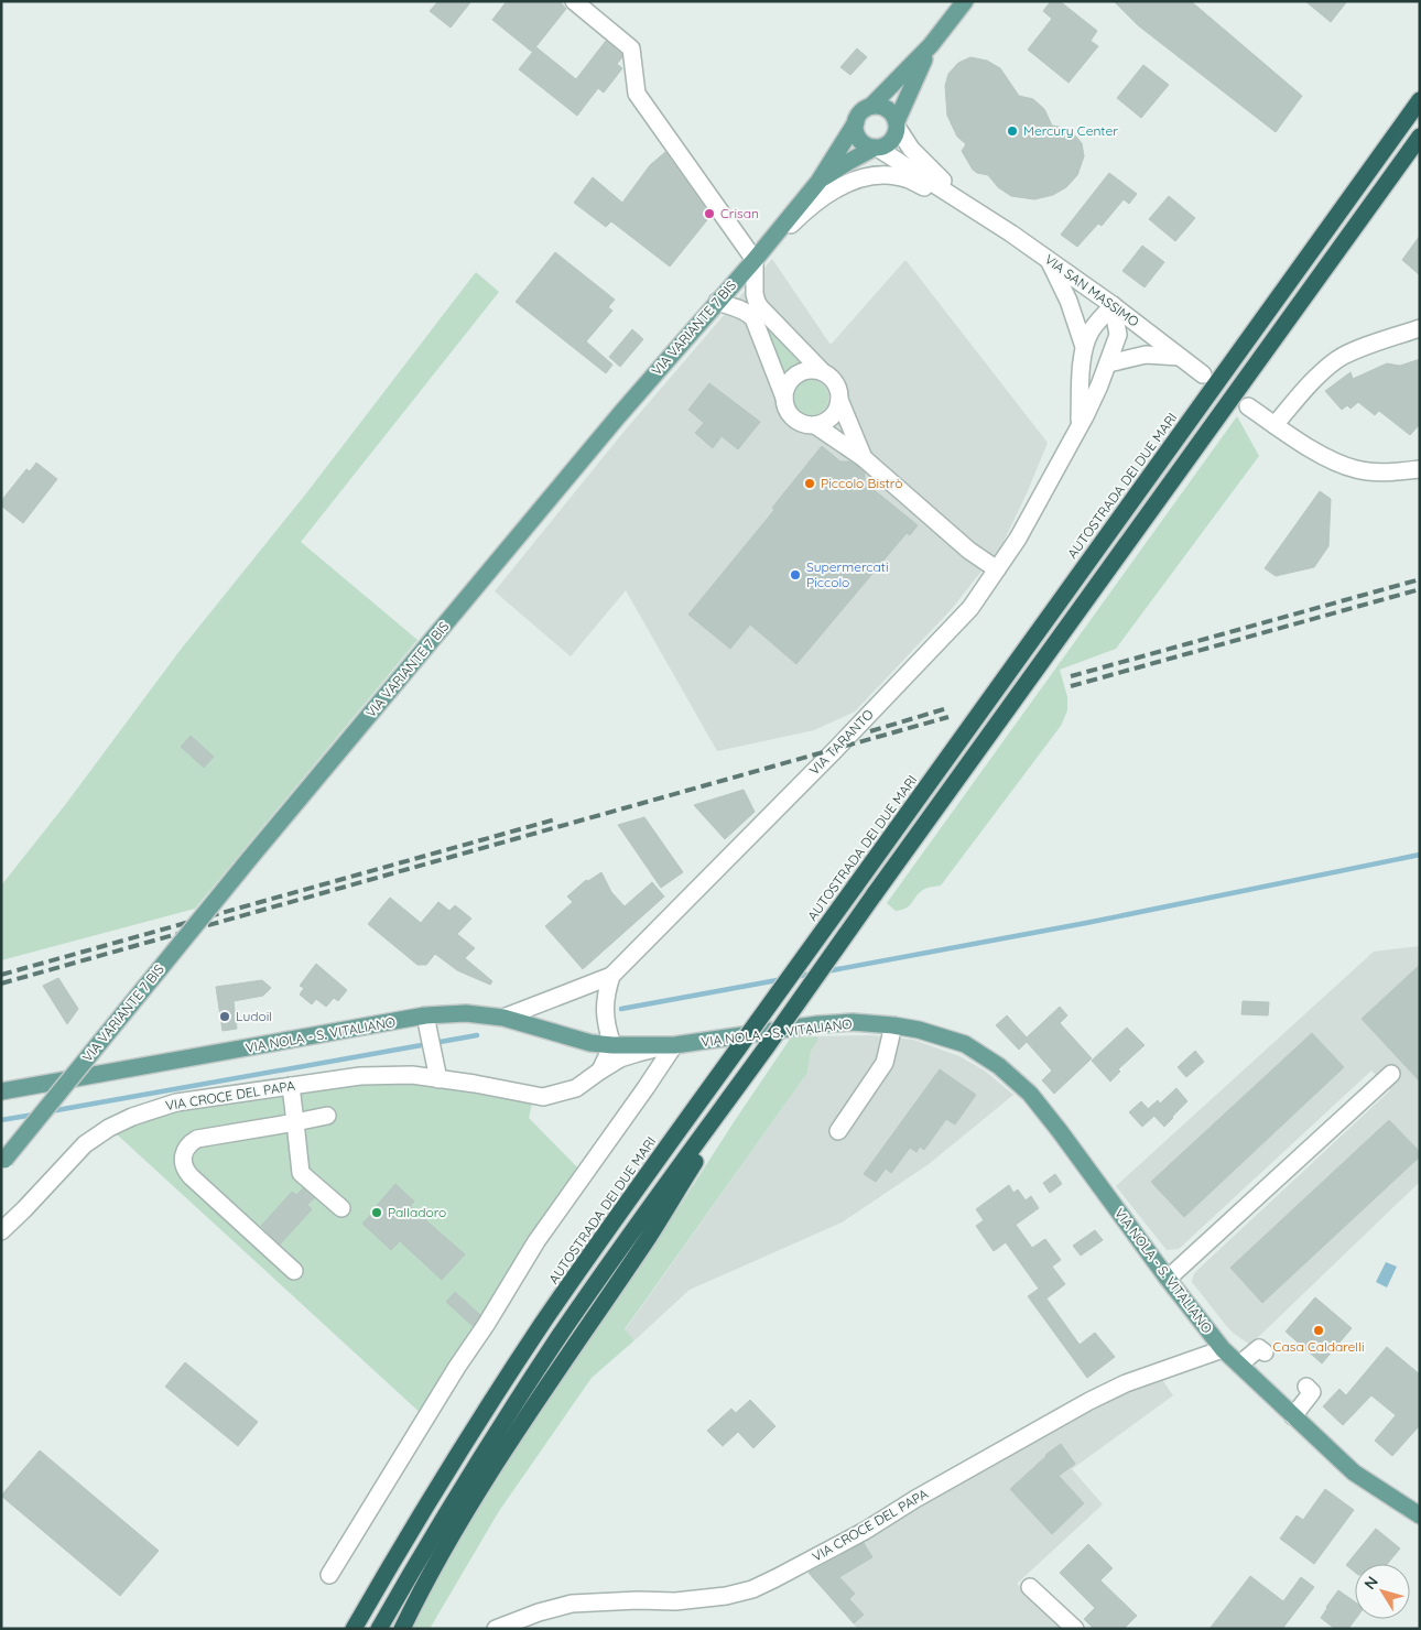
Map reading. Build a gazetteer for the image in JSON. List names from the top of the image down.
{
  "streets": {
    "highway": ["AUTOSTRADA DEI DUE MARI"],
    "main road": ["VIA VARIANTE 7 BIS", "VIA NOLA - S. VITALIANO"],
    "street": ["VIA SAN MASSIMO", "VIA TARANTO", "VIA CROCE DEL PAPA"]
  },
  "crossings": [
    ["VIA SAN MASSIMO", "VIA VARIANTE 7 BIS"],
    ["VIA SAN MASSIMO", "VIA TARANTO"],
    ["VIA NOLA - S. VITALIANO", "VIA CROCE DEL PAPA"]
  ],
  "places": [
    "Mercury Center",
    "Crisan",
    "Piccolo Bistrò",
    "Supermercati Piccolo",
    "Ludoil",
    "Palladoro",
    "Casa Caldarelli"
  ],
  "north": "top left"
}
